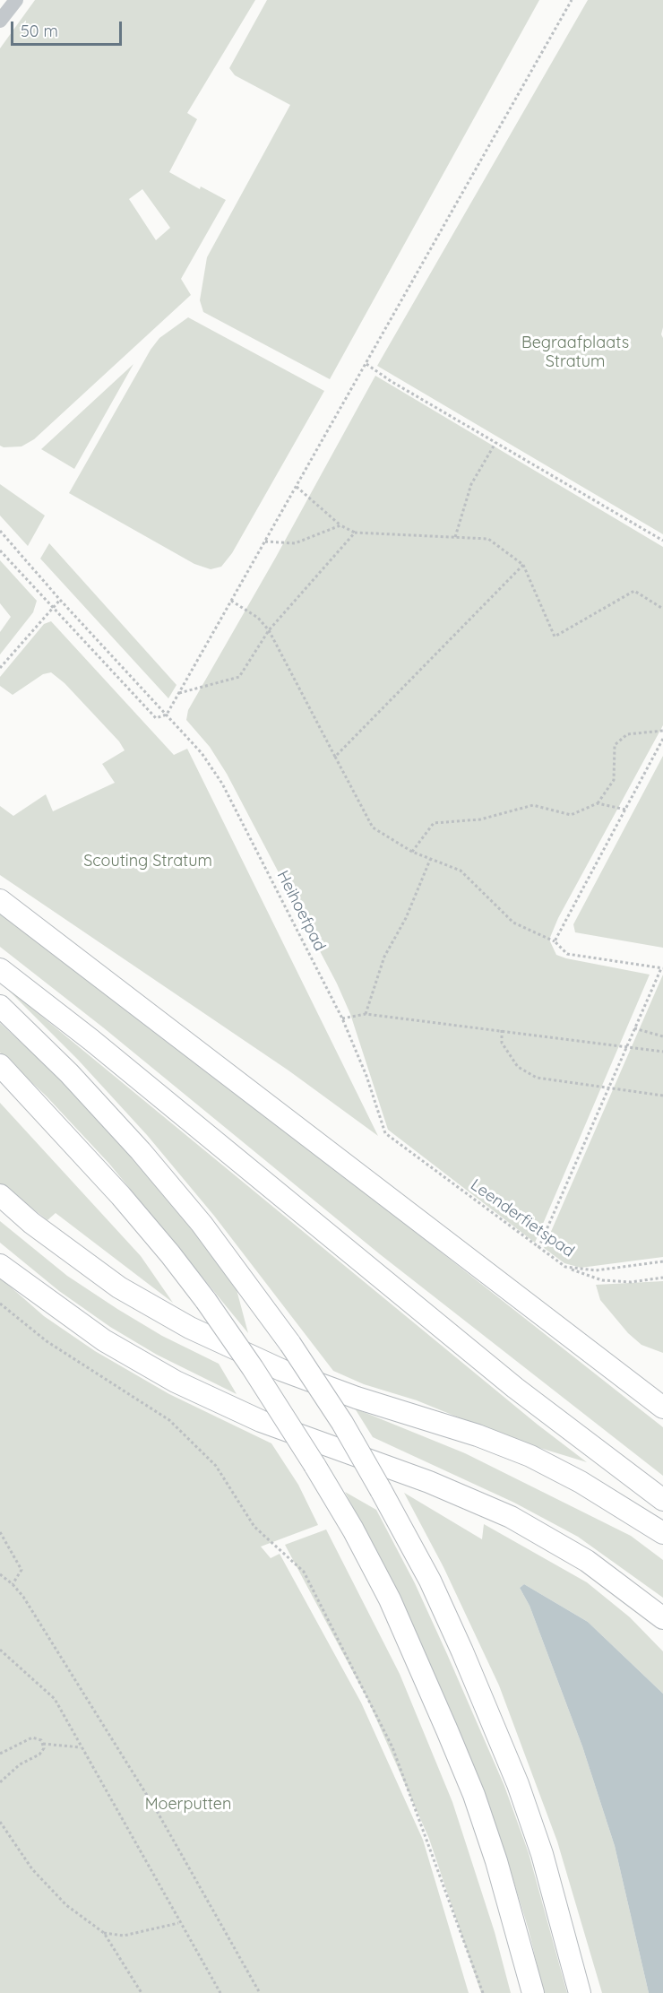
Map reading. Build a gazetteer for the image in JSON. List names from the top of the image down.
{
  "streets": {
    "path": ["Heihoefpad", "Leenderfietspad"]
  },
  "crossings": [
    ["Heihoefpad", "Leenderfietspad"]
  ],
  "parks": ["Begraafplaats Stratum", "Scouting Stratum", "Moerputten"],
  "scale_bar": "50 m"
}
